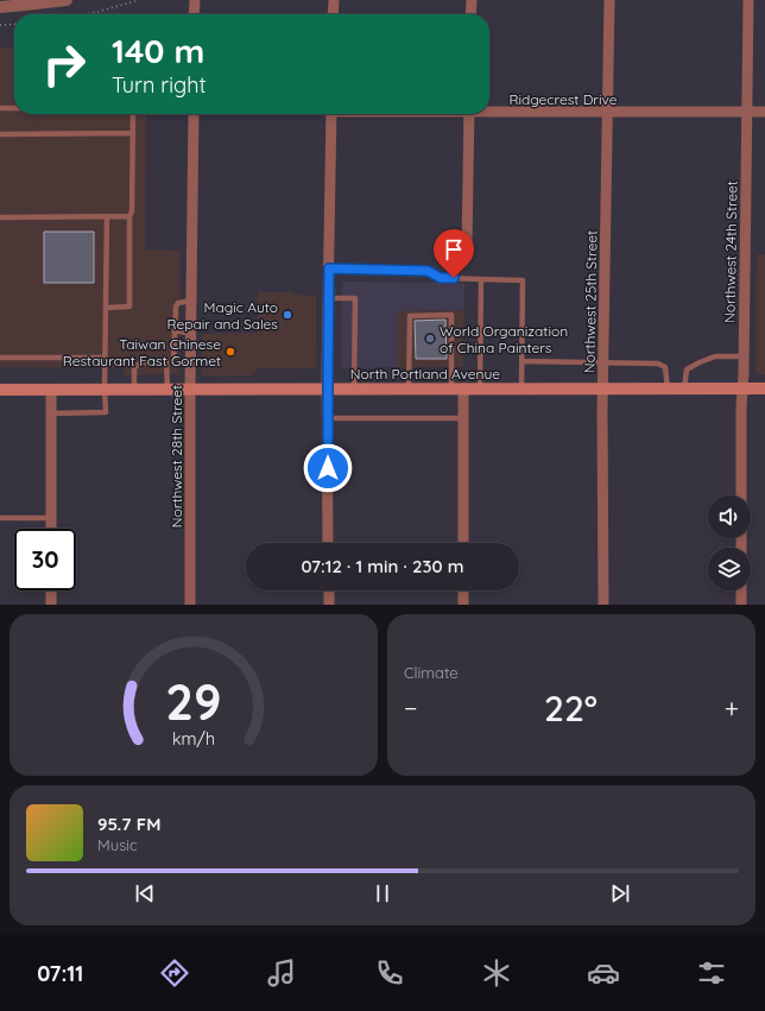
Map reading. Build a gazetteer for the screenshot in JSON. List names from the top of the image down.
{
  "streets": {
    "main road": ["North Portland Avenue"],
    "street": [
      "Ridgecrest Drive",
      "Northwest 24th Street",
      "Northwest 25th Street",
      "Northwest 28th Street"
    ]
  },
  "crossings": [
    ["Ridgecrest Drive", "Northwest 24th Street"],
    ["Ridgecrest Drive", "Northwest 25th Street"],
    ["Northwest 24th Street", "North Portland Avenue"],
    ["Northwest 25th Street", "North Portland Avenue"],
    ["North Portland Avenue", "Northwest 28th Street"]
  ],
  "places": ["Magic Auto Repair and Sales", "World Organization of China Painters", "Taiwan Chinese Restaurant Fast Gormet"],
  "page": {
    "turn": ["140 m", "Turn right"],
    "limit": "30",
    "trip": "07:12 · 1 min · 230 m",
    "tile": "Climate",
    "heat": ["−", "22°", "+"],
    "song": ["95.7 FM", "Music"],
    "tabs": "07:11",
    "gauge": ["29", "km/h"]
  }
}
